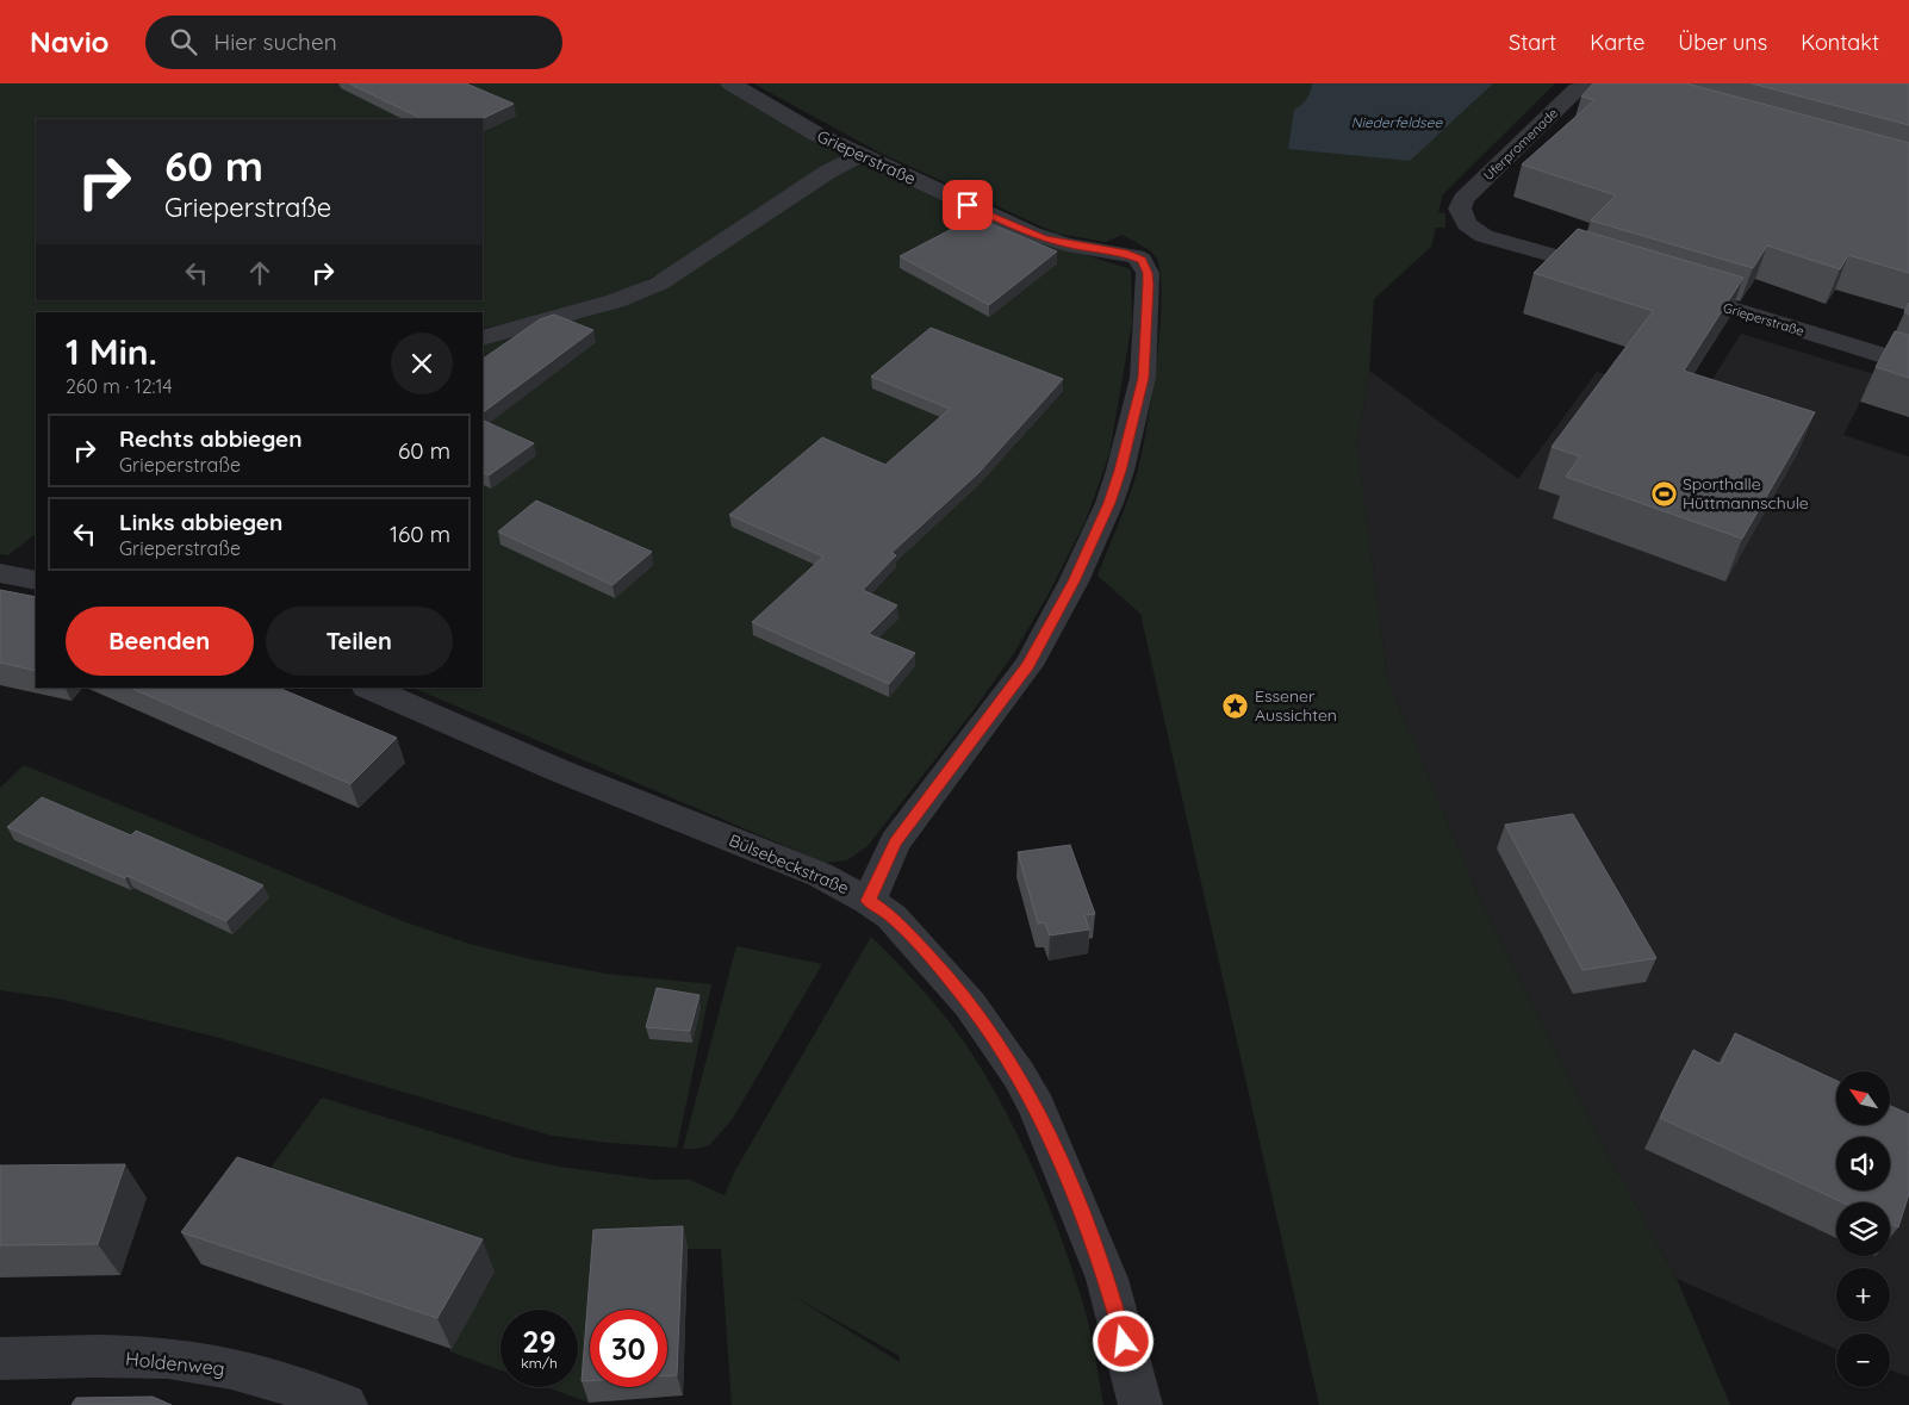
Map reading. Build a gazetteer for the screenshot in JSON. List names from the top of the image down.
{
  "streets": {
    "street": [
      "Uferpromenade",
      "Grieperstraße",
      "Bülsebeckstraße",
      "Holdenweg"
    ]
  },
  "crossings": [
    ["Grieperstraße", "Bülsebeckstraße"]
  ],
  "water": ["Niederfeldsee"],
  "places": {
    "sports": ["Sporthalle Hüttmannschule"],
    "place": ["Essener Aussichten"]
  },
  "north": "top left",
  "page": {
    "header": "Navio",
    "search": "Hier suchen",
    "nav": [
      "Start",
      "Karte",
      "Über uns",
      "Kontakt"
    ],
    "turn": ["60 m", "Grieperstraße"],
    "heading": ["1 Min.", "260 m · 12:14"],
    "list": [
      {
        "name": "Rechts abbiegen",
        "note": "Grieperstraße",
        "value": "60 m"
      },
      {
        "name": "Links abbiegen",
        "note": "Grieperstraße",
        "value": "160 m"
      }
    ],
    "buttons": ["Beenden", "Teilen"],
    "map_buttons": ["+", "−"],
    "speed": "29 km/h",
    "limit": "30"
  }
}
